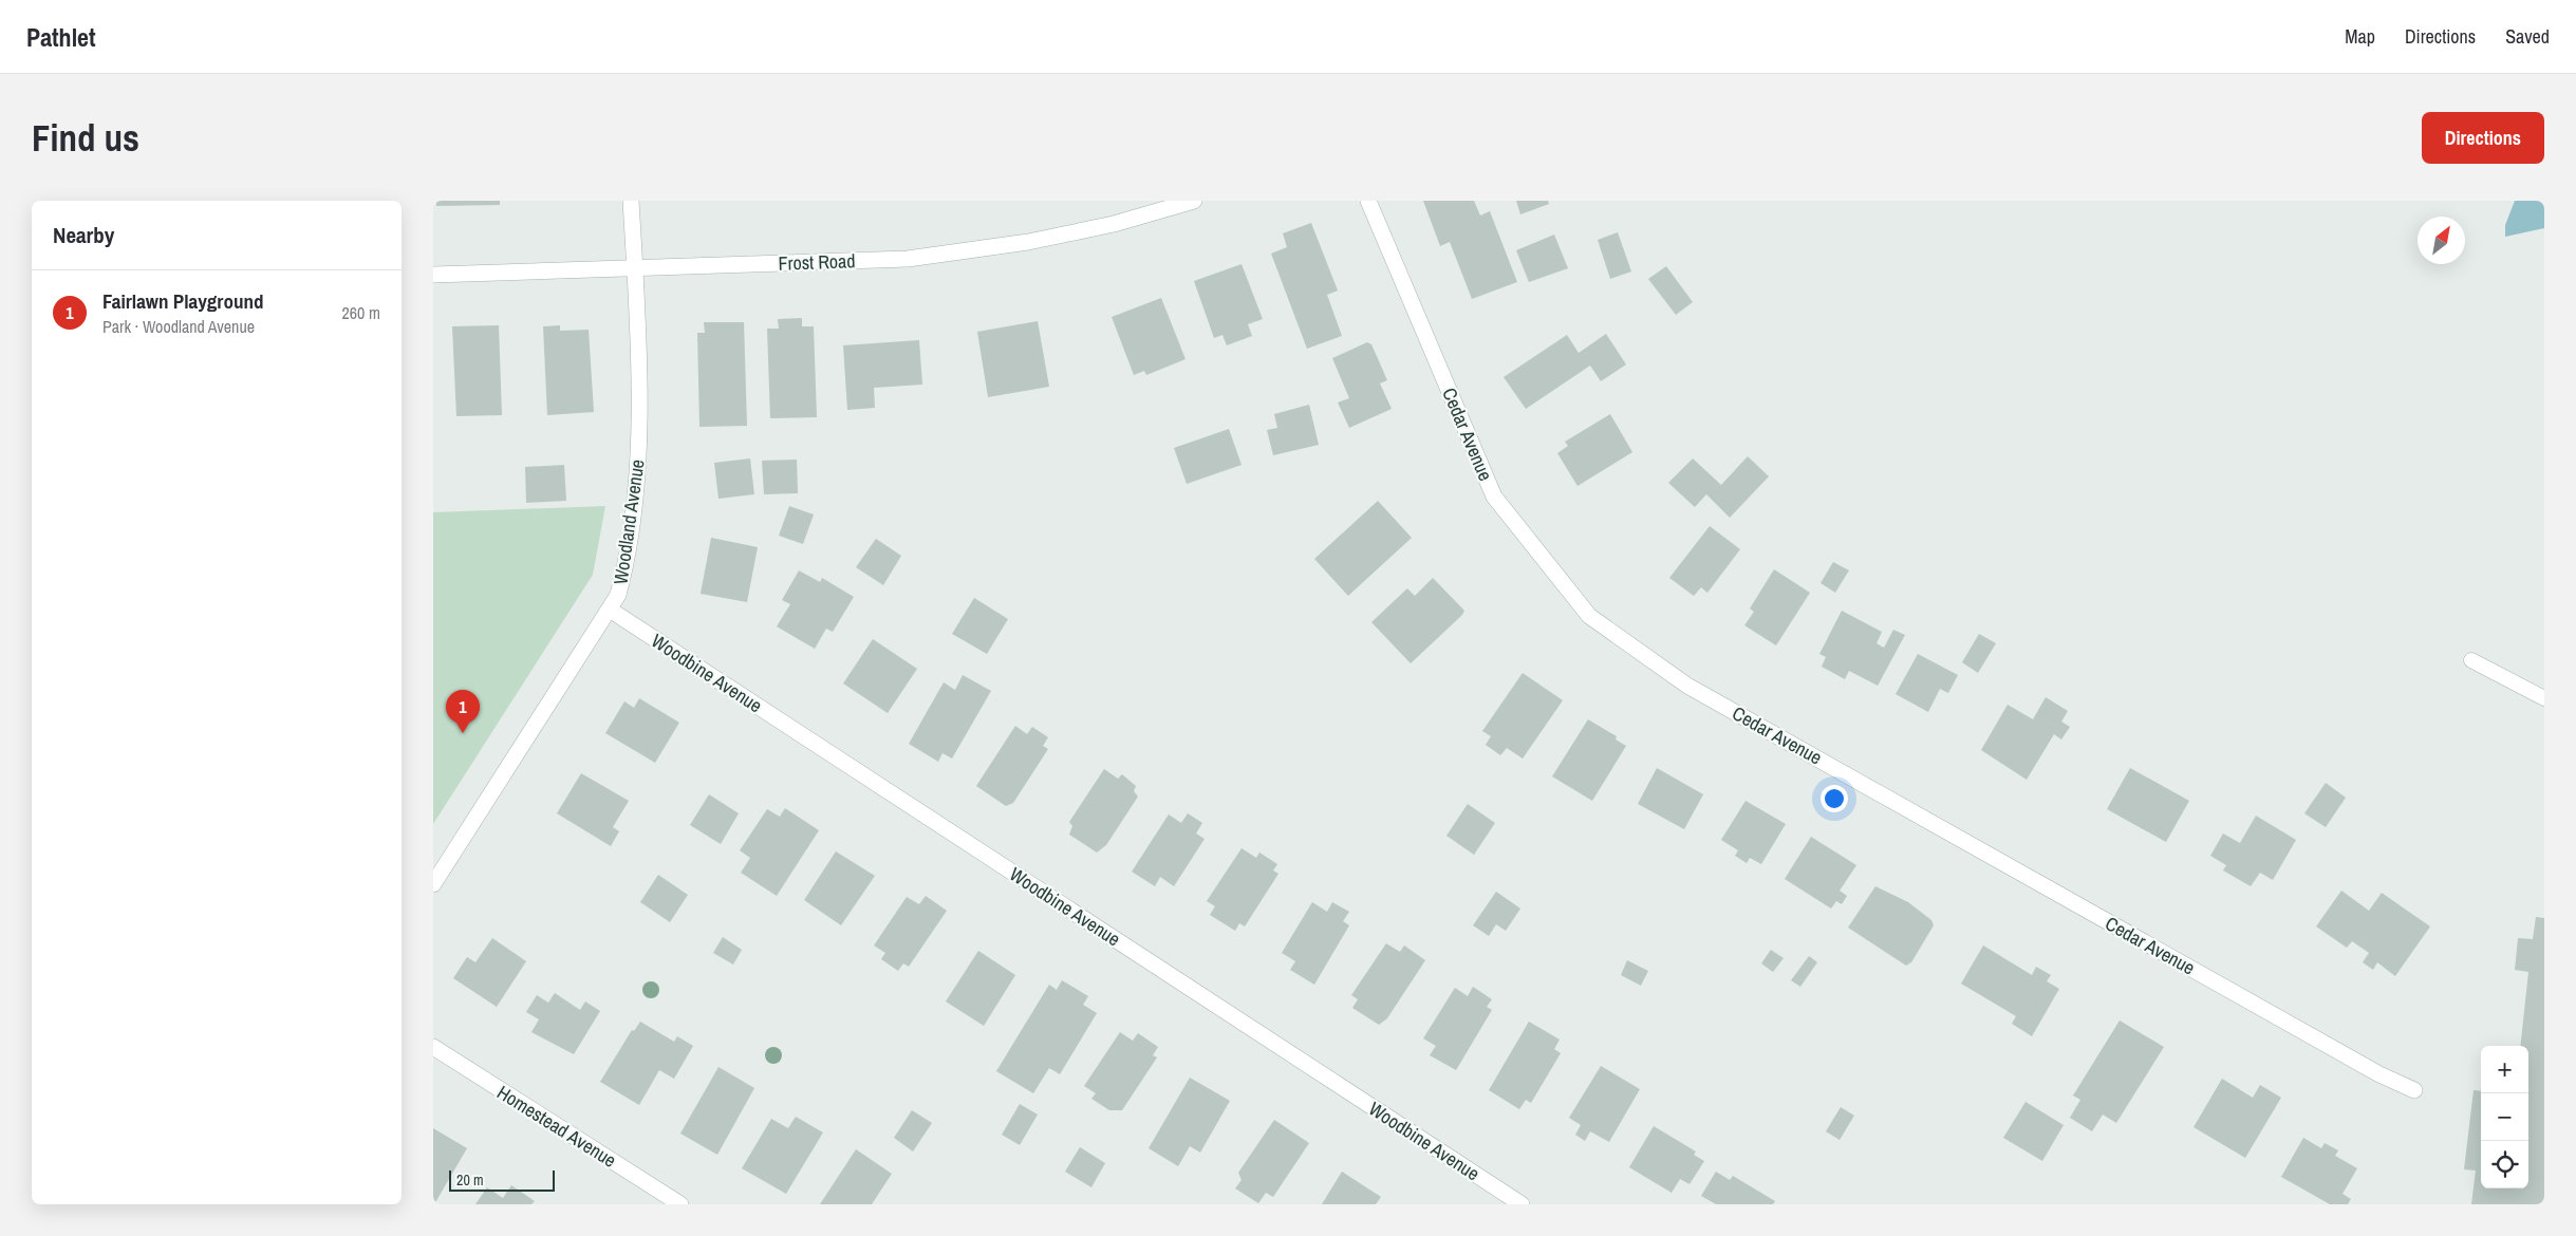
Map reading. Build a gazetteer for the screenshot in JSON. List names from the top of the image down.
{
  "streets": {
    "street": [
      "Frost Road",
      "Cedar Avenue",
      "Woodland Avenue",
      "Woodbine Avenue",
      "Homestead Avenue"
    ]
  },
  "crossings": [
    ["Frost Road", "Woodland Avenue"],
    ["Woodland Avenue", "Woodbine Avenue"]
  ],
  "scale_bar": "20 m",
  "north": "top right",
  "page": {
    "header": "Pathlet",
    "nav": ["Map", "Directions", "Saved"],
    "buttons": "Directions",
    "title": "Find us",
    "heading": "Nearby",
    "list": [
      {
        "mark": "1",
        "name": "Fairlawn Playground",
        "note": "Park · Woodland Avenue",
        "value": "260 m"
      }
    ],
    "pins": "1",
    "map_buttons": ["+", "−"],
    "scale": "20 m"
  }
}
